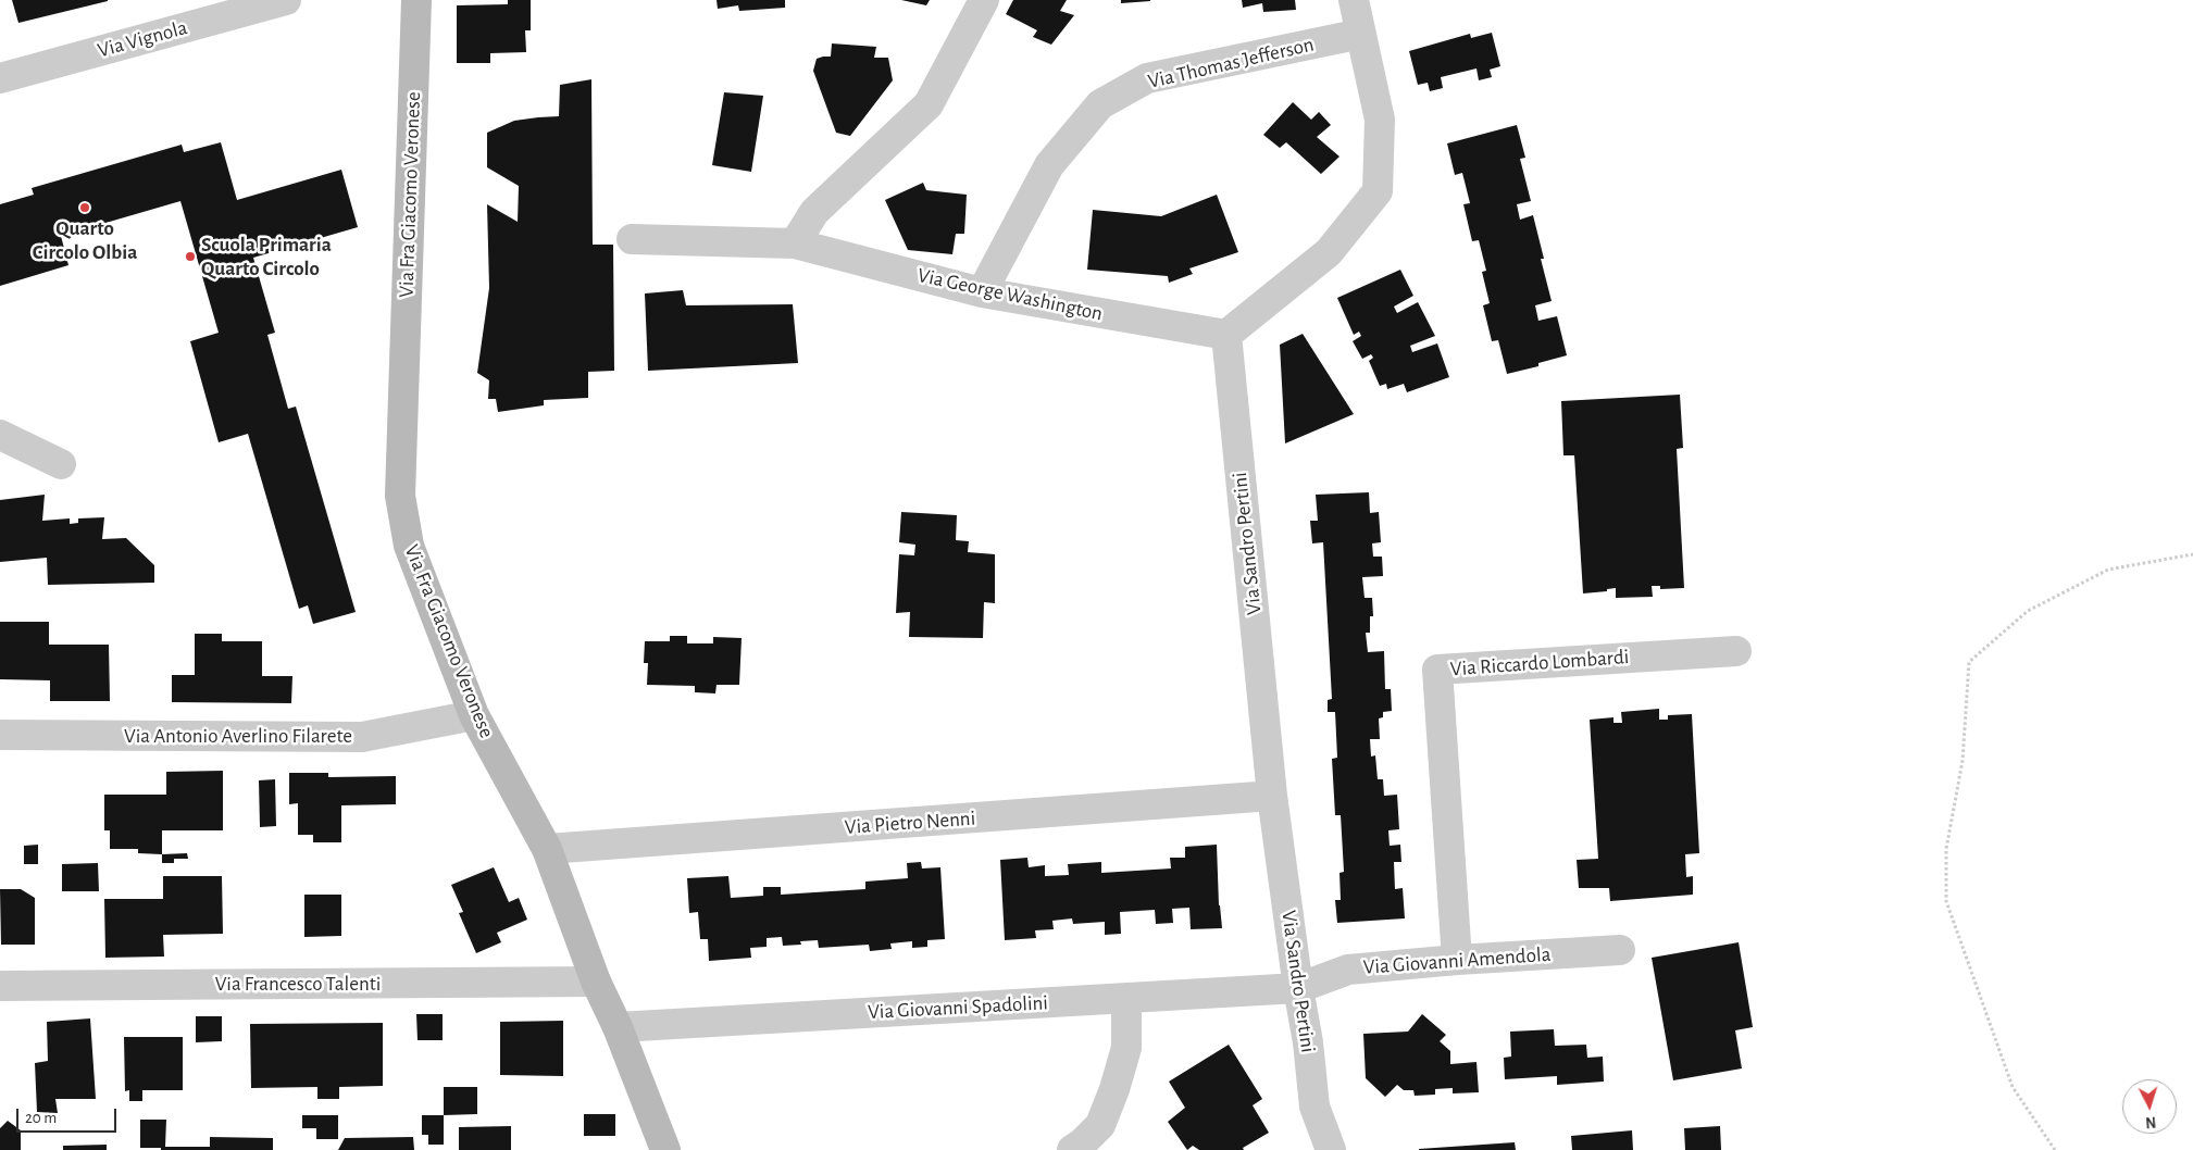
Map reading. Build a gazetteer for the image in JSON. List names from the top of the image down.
{
  "streets": {
    "street": [
      "Via Vignola",
      "Via Thomas Jefferson",
      "Via Fra Giacomo Veronese",
      "Via George Washington",
      "Via Sandro Pertini",
      "Via Riccardo Lombardi",
      "Via Antonio Averlino Filarete",
      "Via Pietro Nenni",
      "Via Giovanni Amendola",
      "Via Francesco Talenti",
      "Via Giovanni Spadolini"
    ]
  },
  "crossings": [
    ["Via Thomas Jefferson", "Via George Washington"],
    ["Via Fra Giacomo Veronese", "Via Antonio Averlino Filarete"],
    ["Via Fra Giacomo Veronese", "Via Pietro Nenni"],
    ["Via Fra Giacomo Veronese", "Via Francesco Talenti"],
    ["Via Fra Giacomo Veronese", "Via Giovanni Spadolini"],
    ["Via George Washington", "Via Sandro Pertini"],
    ["Via Sandro Pertini", "Via Pietro Nenni"],
    ["Via Sandro Pertini", "Via Giovanni Amendola"],
    ["Via Sandro Pertini", "Via Giovanni Spadolini"],
    ["Via Riccardo Lombardi", "Via Giovanni Amendola"],
    ["Via Giovanni Amendola", "Via Giovanni Spadolini"]
  ],
  "places": ["Quarto Circolo Olbia", "Scuola Primaria Quarto Circolo"],
  "scale_bar": "20 m",
  "north": "bottom"
}
